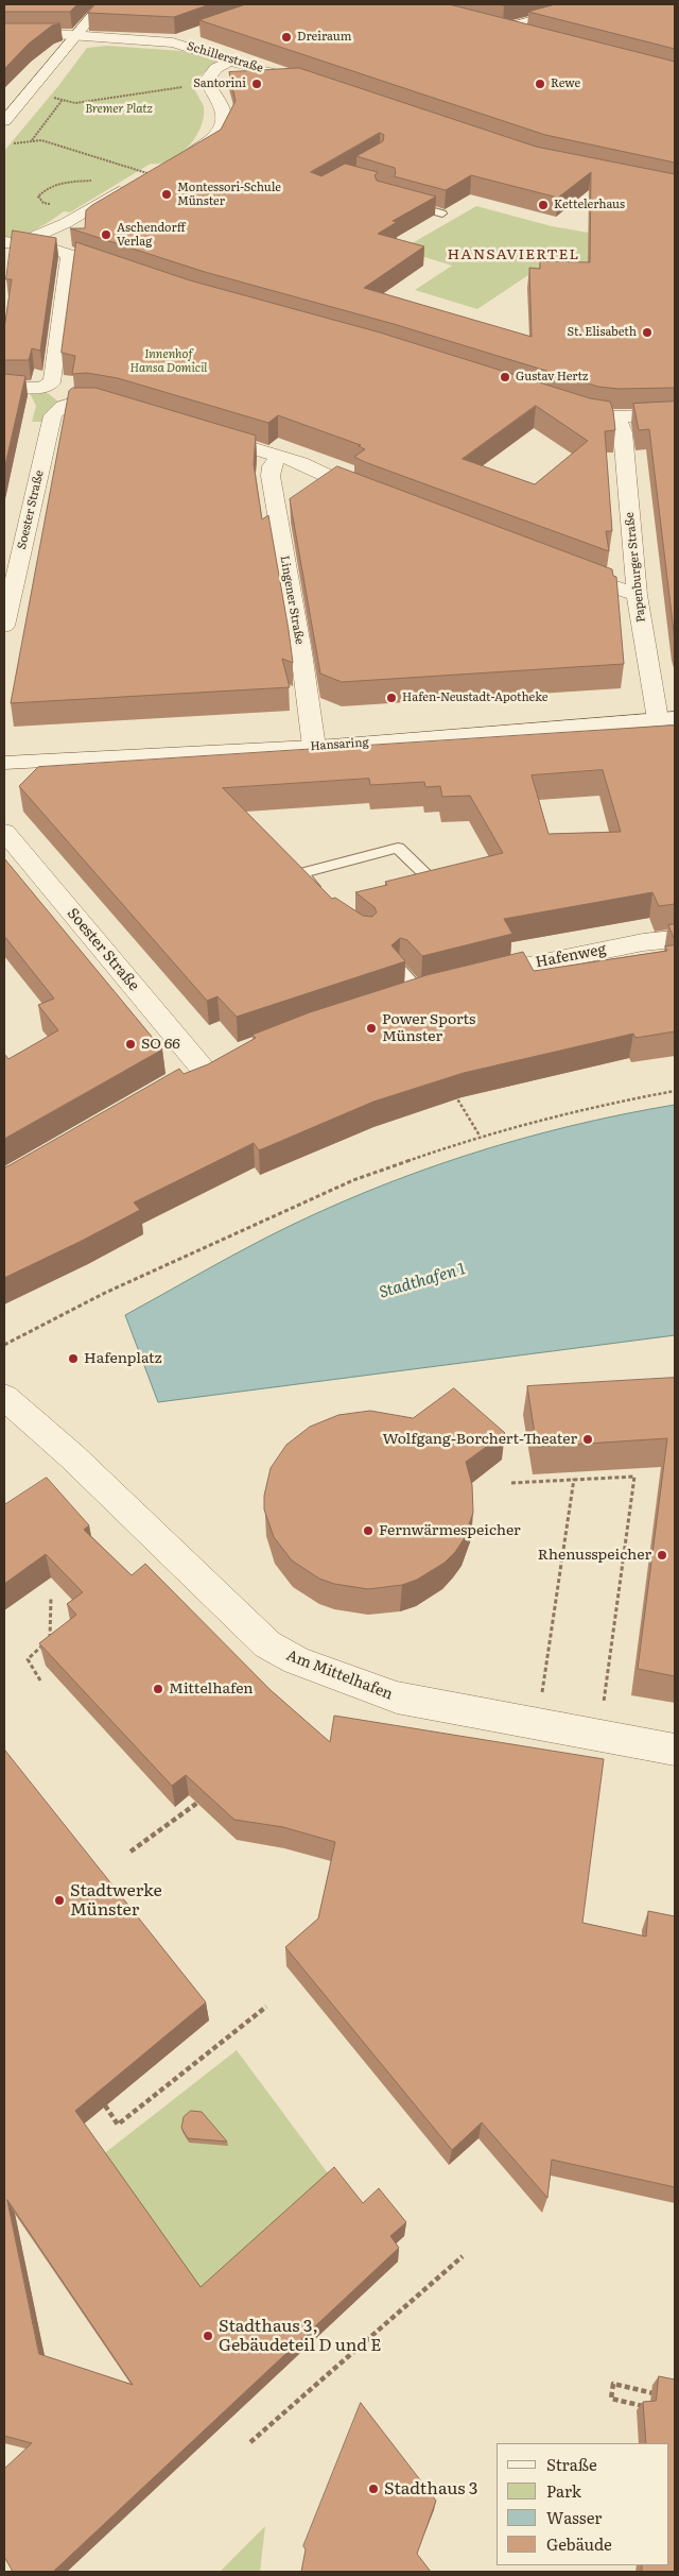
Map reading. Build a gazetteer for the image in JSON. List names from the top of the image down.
{
  "streets": {
    "street": [
      "Schillerstraße",
      "Soester Straße",
      "Papenburger Straße",
      "Lingener Straße",
      "Hansaring",
      "Hafenweg",
      "Am Mittelhafen"
    ]
  },
  "crossings": [
    ["Papenburger Straße", "Hansaring"],
    ["Lingener Straße", "Hansaring"]
  ],
  "districts": ["HANSAVIERTEL"],
  "water": ["Stadthafen 1"],
  "parks": ["Bremer Platz", "Innenhof Hansa Domicil"],
  "places": [
    "Dreiraum",
    "Santorini",
    "Rewe",
    "Montessori-Schule Münster",
    "Kettelerhaus",
    "Aschendorff Verlag",
    "St. Elisabeth",
    "Gustav Hertz",
    "Hafen-Neustadt-Apotheke",
    "Power Sports Münster",
    "SO 66",
    "Hafenplatz",
    "Wolfgang-Borchert-Theater",
    "Fernwärmespeicher",
    "Rhenusspeicher",
    "Mittelhafen",
    "Stadtwerke Münster",
    "Stadthaus 3, Gebäudeteil D und E",
    "Stadthaus 3"
  ],
  "legend": [
    "Straße",
    "Park",
    "Wasser",
    "Gebäude"
  ]
}
